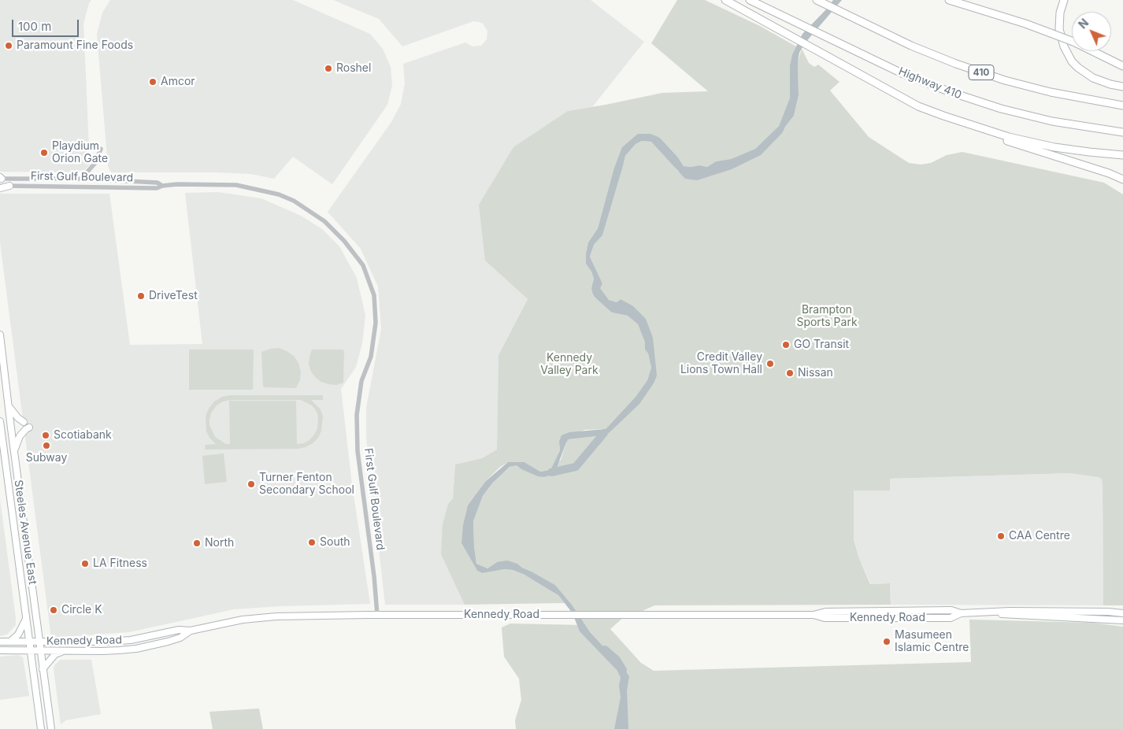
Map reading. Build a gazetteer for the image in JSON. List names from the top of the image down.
{
  "streets": {
    "highway": ["410", "Highway 410"],
    "main road": ["Steeles Avenue East", "Kennedy Road"],
    "street": ["First Gulf Boulevard"]
  },
  "crossings": [
    ["First Gulf Boulevard", "Kennedy Road"],
    ["Steeles Avenue East", "Kennedy Road"]
  ],
  "parks": ["Brampton Sports Park", "Kennedy Valley Park"],
  "places": [
    "Paramount Fine Foods",
    "Roshel",
    "Amcor",
    "Playdium Orion Gate",
    "DriveTest",
    "GO Transit",
    "Credit Valley Lions Town Hall",
    "Nissan",
    "Scotiabank",
    "Subway",
    "Turner Fenton Secondary School",
    "CAA Centre",
    "South",
    "North",
    "LA Fitness",
    "Circle K",
    "Masumeen Islamic Centre"
  ],
  "scale_bar": "100 m",
  "north": "top left"
}
